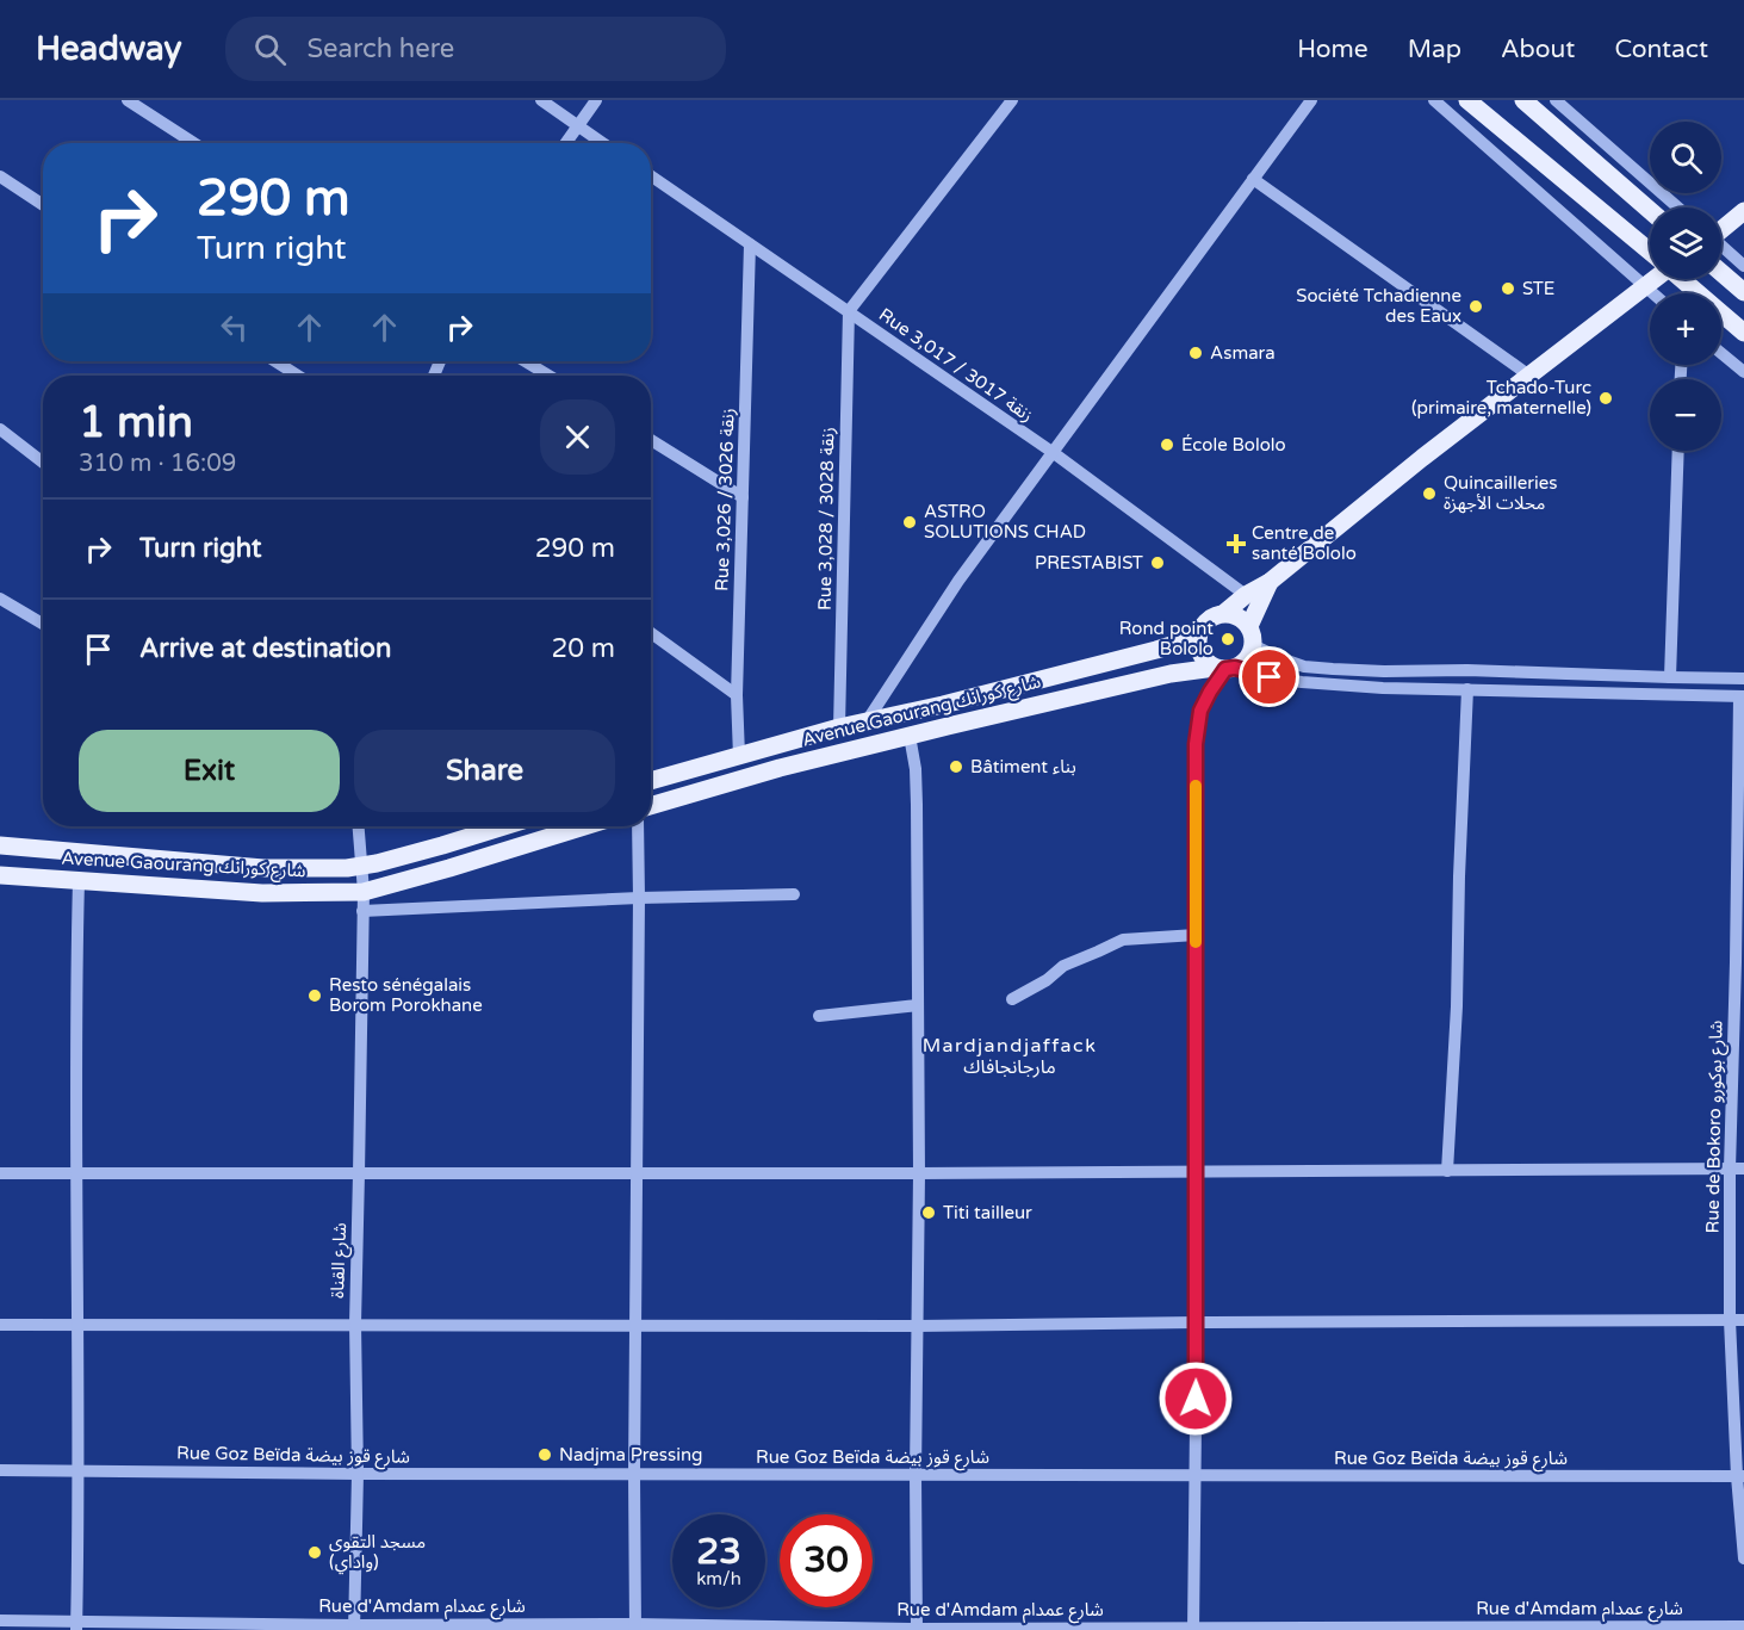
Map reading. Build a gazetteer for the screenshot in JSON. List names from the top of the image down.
{
  "streets": {
    "main road": ["Avenue Gaourang شارع كورانك"],
    "street": [
      "Rue 3,017 / زنقة 3017",
      "Rue 3,026 / زنقة 3026",
      "Rue 3,028 / زنقة 3028",
      "Rue de Bokoro شارع بوكورو",
      "شارع القناة",
      "Rue Goz Beïda شارع قوز بيضة",
      "Rue d'Amdam شارع عمدام"
    ]
  },
  "crossings": [
    ["Rue 3,017 / زنقة 3017", "Rue 3,026 / زنقة 3026"],
    ["Rue 3,017 / زنقة 3017", "Rue 3,028 / زنقة 3028"],
    ["Rue 3,026 / زنقة 3026", "Avenue Gaourang شارع كورانك"],
    ["Rue 3,028 / زنقة 3028", "Avenue Gaourang شارع كورانك"],
    ["Avenue Gaourang شارع كورانك", "شارع القناة"],
    ["Rue de Bokoro شارع بوكورو", "Rue Goz Beïda شارع قوز بيضة"],
    ["شارع القناة", "Rue Goz Beïda شارع قوز بيضة"],
    ["شارع القناة", "Rue d'Amdam شارع عمدام"]
  ],
  "districts": ["Mardjandjaffack مارجانجافاك"],
  "places": {
    "other": [
      "STE",
      "Société Tchadienne des Eaux",
      "Asmara",
      "Tchado-Turc (primaire, maternelle)",
      "École Bololo",
      "Quincailleries محلات الأجهزة",
      "ASTRO SOLUTIONS CHAD",
      "PRESTABIST",
      "Rond point Bololo",
      "Bâtiment بناء",
      "Resto sénégalais Borom Porokhane",
      "Titi tailleur",
      "Nadjma Pressing",
      "مسجد التقوى (واداي)"
    ],
    "health": ["Centre de santé Bololo"]
  },
  "page": {
    "header": "Headway",
    "search": "Search here",
    "nav": [
      "Home",
      "Map",
      "About",
      "Contact"
    ],
    "map_buttons": ["+", "−"],
    "turn": ["290 m", "Turn right"],
    "heading": ["1 min", "310 m · 16:09"],
    "list": [
      {
        "name": "Turn right",
        "value": "290 m"
      },
      {
        "name": "Arrive at destination",
        "value": "20 m"
      }
    ],
    "buttons": ["Exit", "Share"],
    "speed": "23 km/h",
    "limit": "30"
  }
}
